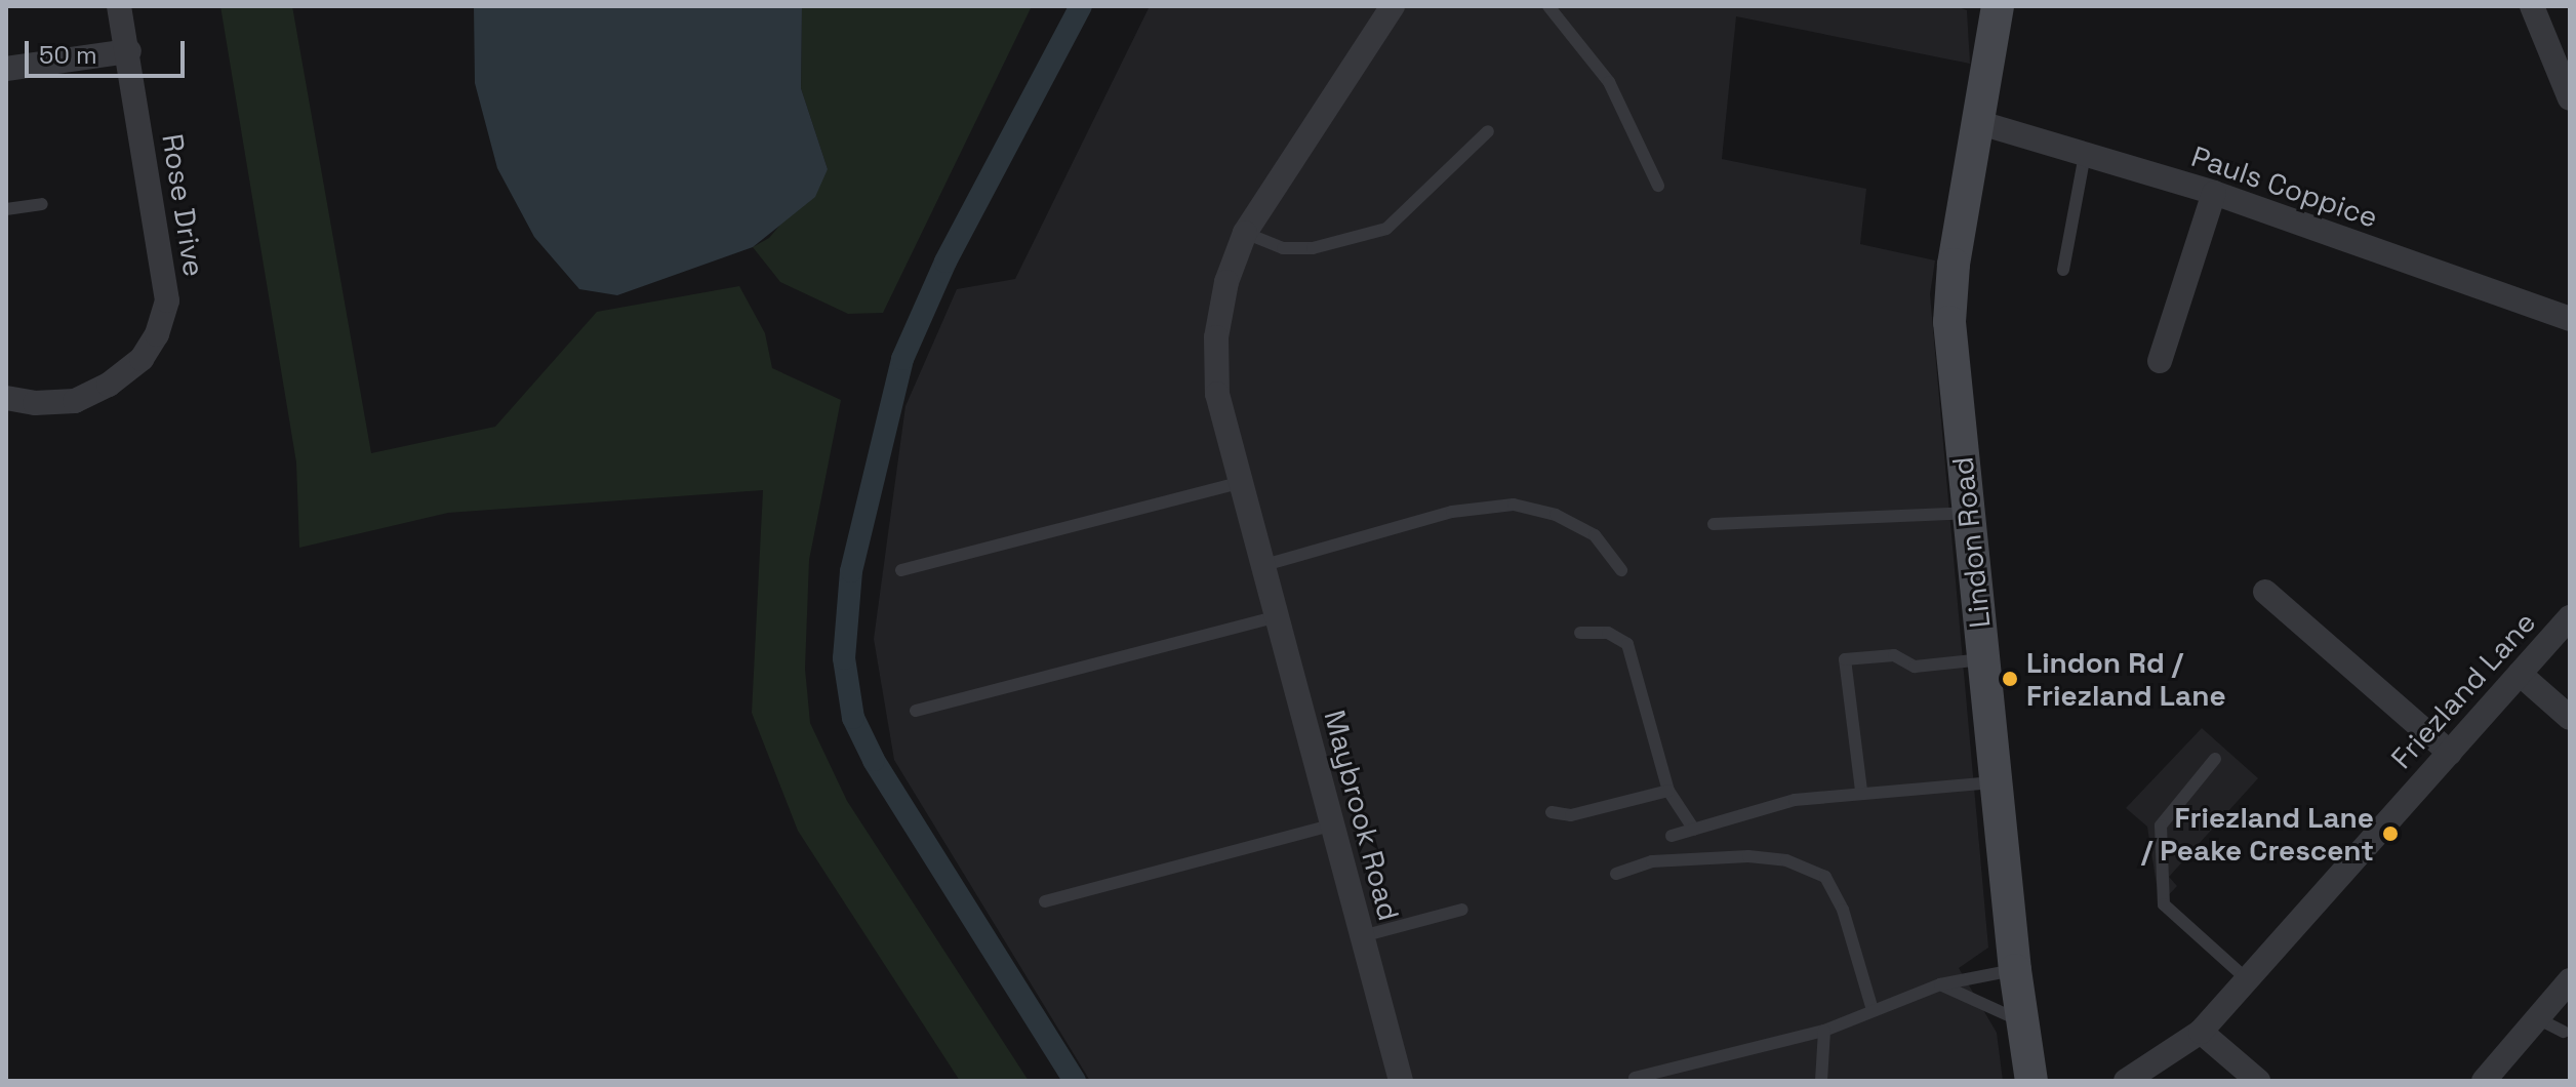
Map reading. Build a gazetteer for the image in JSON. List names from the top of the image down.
{
  "streets": {
    "main road": ["Lindon Road"],
    "street": [
      "Pauls Coppice",
      "Rose Drive",
      "Friezland Lane",
      "Maybrook Road"
    ]
  },
  "crossings": [
    ["Pauls Coppice", "Lindon Road"]
  ],
  "places": ["Lindon Rd / Friezland Lane", "Friezland Lane / Peake Crescent"],
  "scale_bar": "50 m"
}
